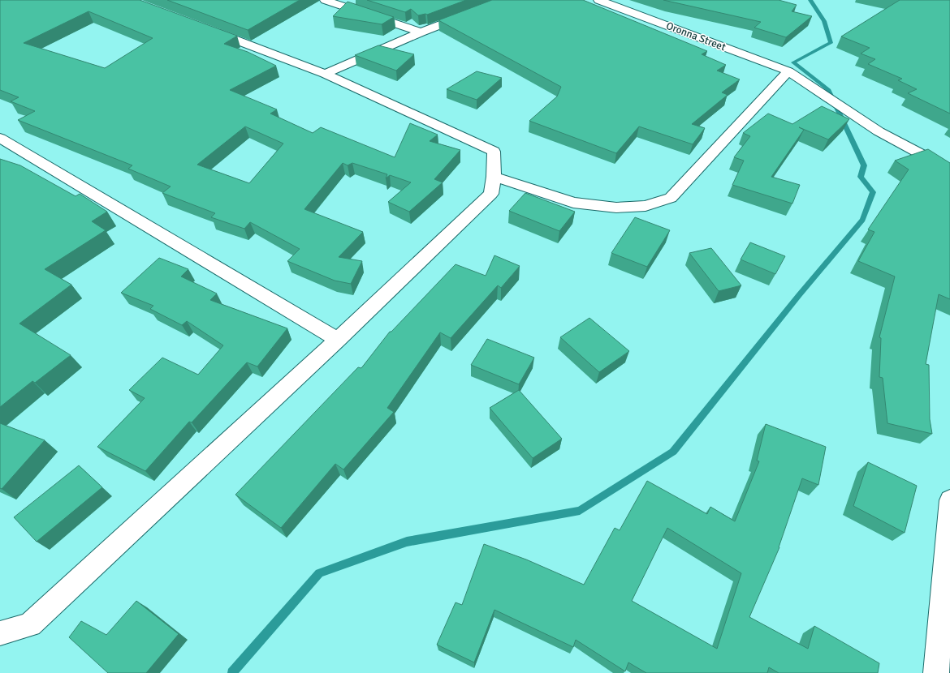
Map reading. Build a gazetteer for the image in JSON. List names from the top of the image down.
{
  "streets": {
    "street": ["Oronna Street"]
  }
}
